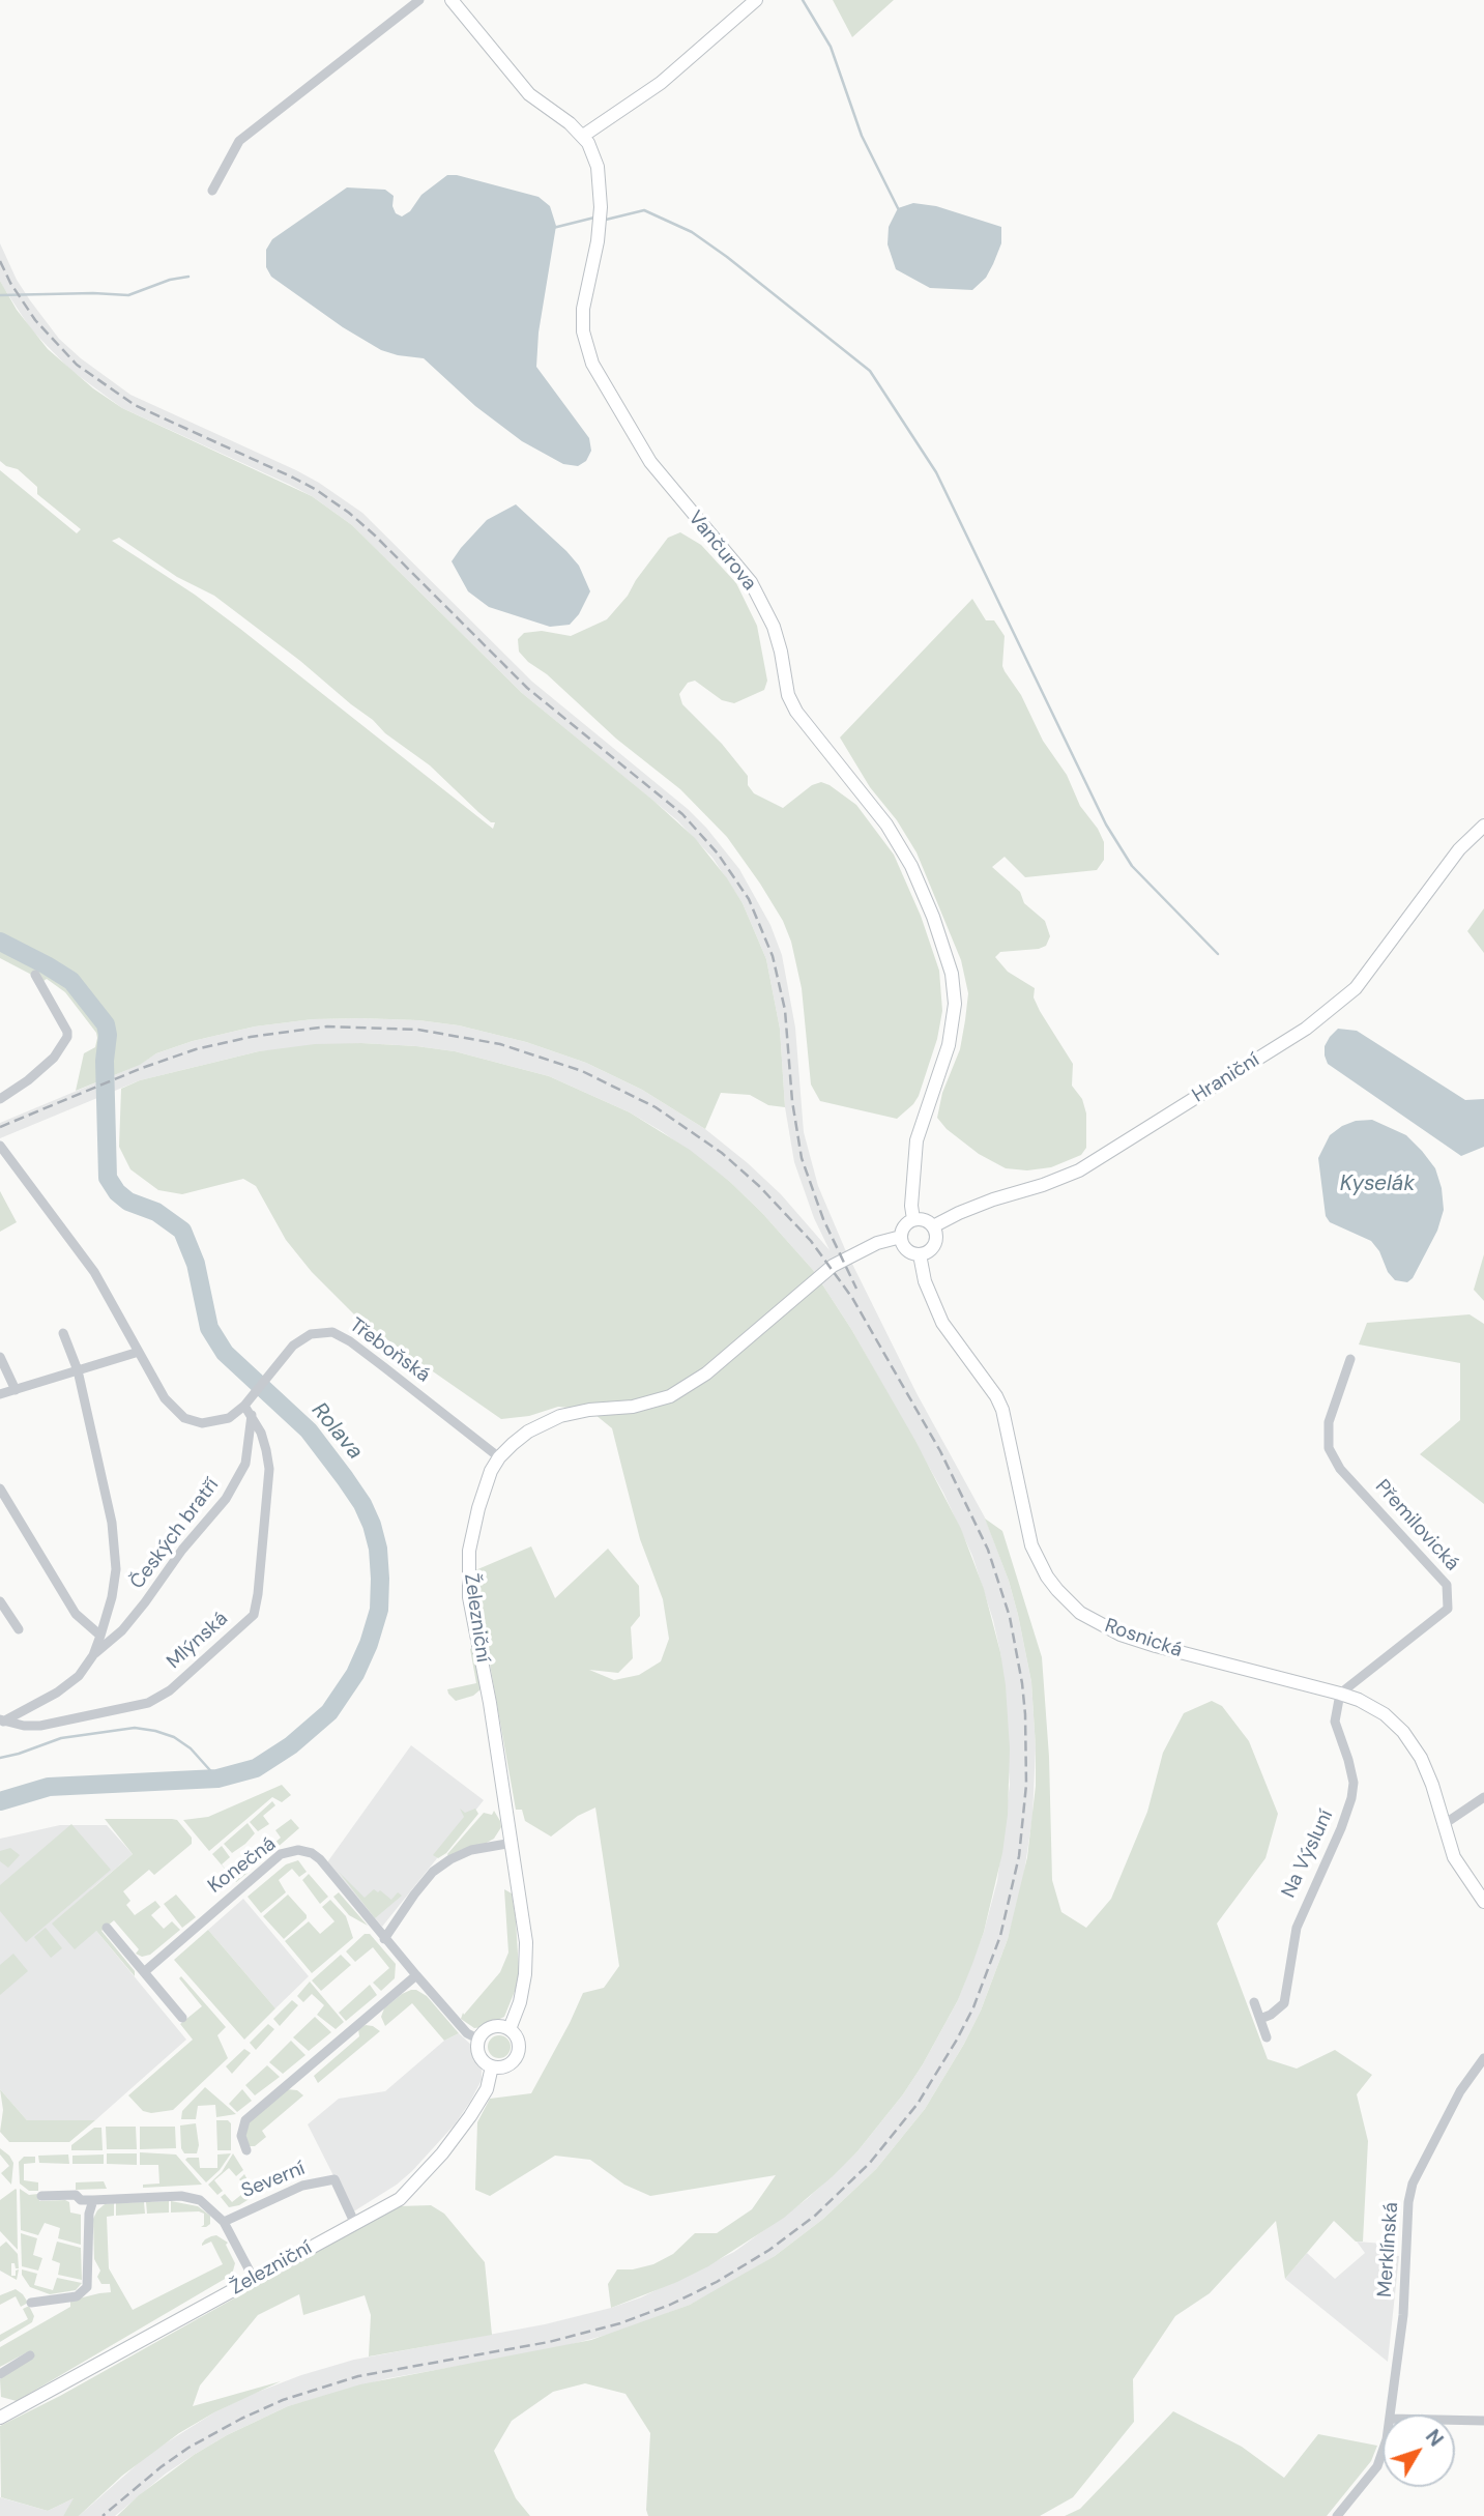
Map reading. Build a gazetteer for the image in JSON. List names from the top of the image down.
{
  "streets": {
    "street": [
      "Vančurova",
      "Hraniční",
      "Třeboňská",
      "Přemilovická",
      "Českých bratří",
      "Železniční",
      "Rosnická",
      "Mlýnská",
      "Na Výsluní",
      "Konečná",
      "Severní",
      "Merklínská"
    ]
  },
  "crossings": [
    ["Vančurova", "Hraniční"],
    ["Vančurova", "Železniční"],
    ["Vančurova", "Rosnická"],
    ["Hraniční", "Železniční"],
    ["Hraniční", "Rosnická"],
    ["Třeboňská", "Železniční"],
    ["Třeboňská", "Mlýnská"],
    ["Přemilovická", "Rosnická"],
    ["Přemilovická", "Na Výsluní"],
    ["Českých bratří", "Mlýnská"],
    ["Železniční", "Rosnická"],
    ["Železniční", "Konečná"],
    ["Železniční", "Severní"],
    ["Rosnická", "Na Výsluní"]
  ],
  "water": ["Kyselák", "Rolava"],
  "north": "top right"
}
